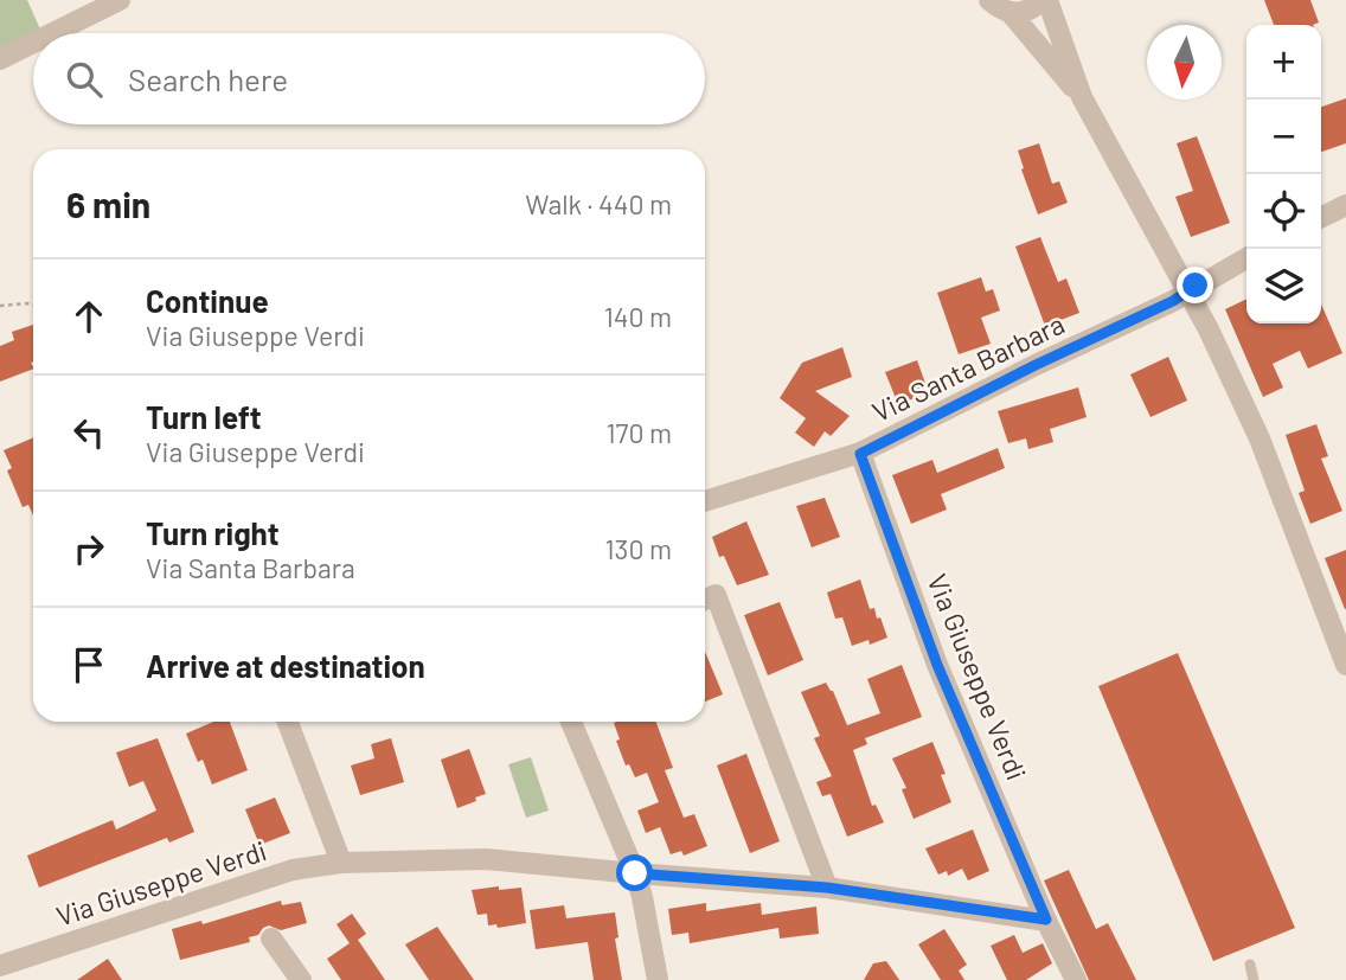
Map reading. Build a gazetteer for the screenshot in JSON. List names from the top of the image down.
{
  "streets": {
    "street": ["Via Santa Barbara", "Via Giuseppe Verdi"]
  },
  "crossings": [
    ["Via Santa Barbara", "Via Giuseppe Verdi"]
  ],
  "north": "bottom",
  "page": {
    "map_buttons": ["+", "−"],
    "search": "Search here",
    "heading": ["6 min", "Walk · 440 m"],
    "list": [
      ["Continue", "Via Giuseppe Verdi", "140 m"],
      ["Turn left", "Via Giuseppe Verdi", "170 m"],
      ["Turn right", "Via Santa Barbara", "130 m"],
      "Arrive at destination"
    ]
  }
}
